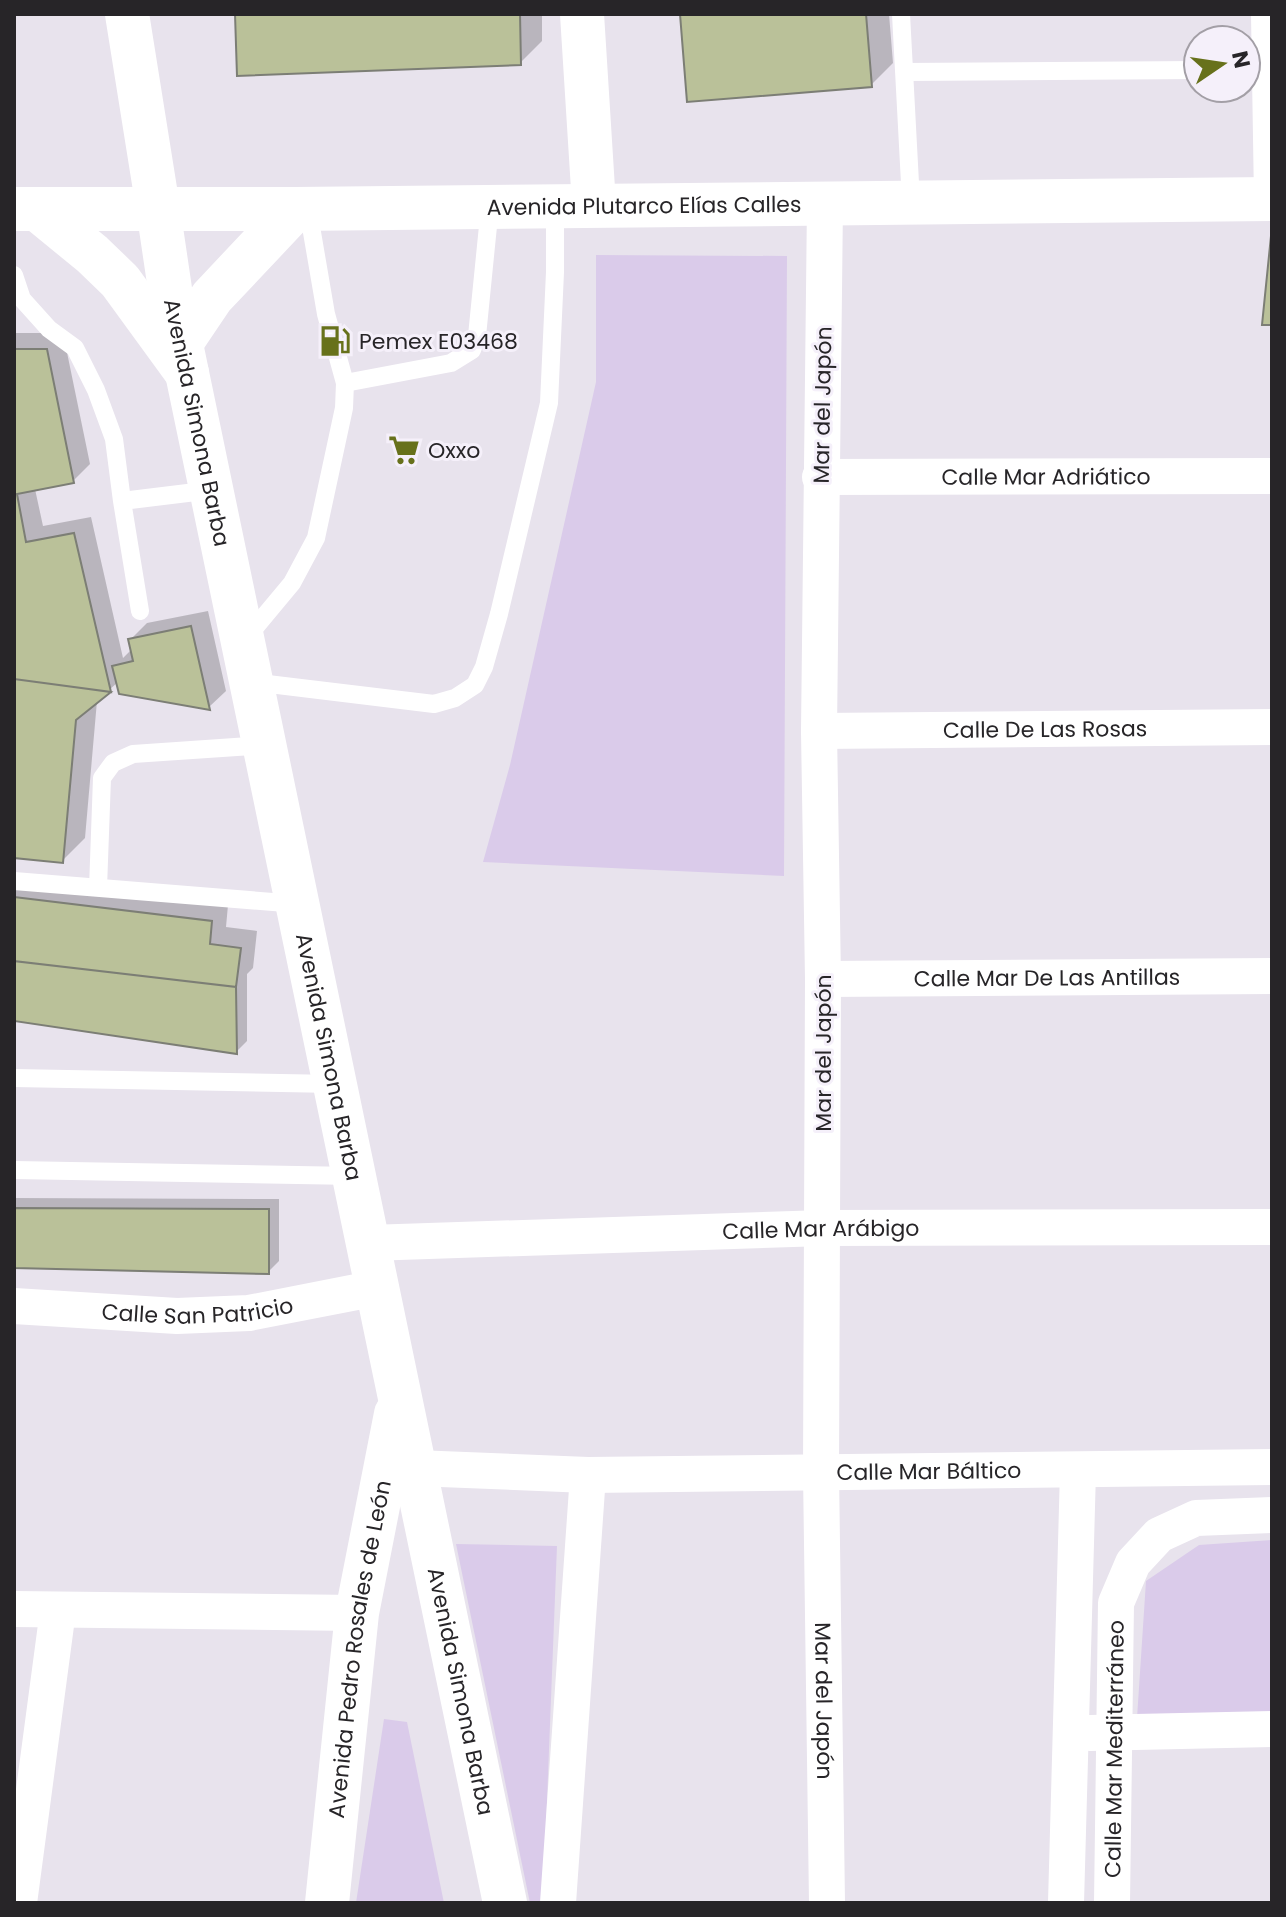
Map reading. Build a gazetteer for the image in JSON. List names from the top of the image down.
{
  "streets": {
    "main road": ["Avenida Plutarco Elías Calles", "Avenida Simona Barba", "Avenida Pedro Rosales de León"],
    "street": [
      "Mar del Japón",
      "Calle Mar Adriático",
      "Calle De Las Rosas",
      "Calle Mar De Las Antillas",
      "Calle Mar Arábigo",
      "Calle San Patricio",
      "Calle Mar Báltico",
      "Calle Mar Mediterráneo"
    ]
  },
  "crossings": [
    ["Avenida Plutarco Elías Calles", "Mar del Japón"],
    ["Avenida Plutarco Elías Calles", "Avenida Simona Barba"],
    ["Mar del Japón", "Calle Mar Adriático"],
    ["Mar del Japón", "Calle De Las Rosas"],
    ["Mar del Japón", "Calle Mar De Las Antillas"],
    ["Mar del Japón", "Calle Mar Arábigo"],
    ["Mar del Japón", "Calle Mar Báltico"],
    ["Avenida Simona Barba", "Calle Mar Arábigo"],
    ["Avenida Simona Barba", "Calle San Patricio"],
    ["Avenida Simona Barba", "Calle Mar Báltico"],
    ["Avenida Simona Barba", "Avenida Pedro Rosales de León"]
  ],
  "places": {
    "fuel station": ["Pemex E03468"],
    "supermarket": ["Oxxo"]
  },
  "north": "right"
}
